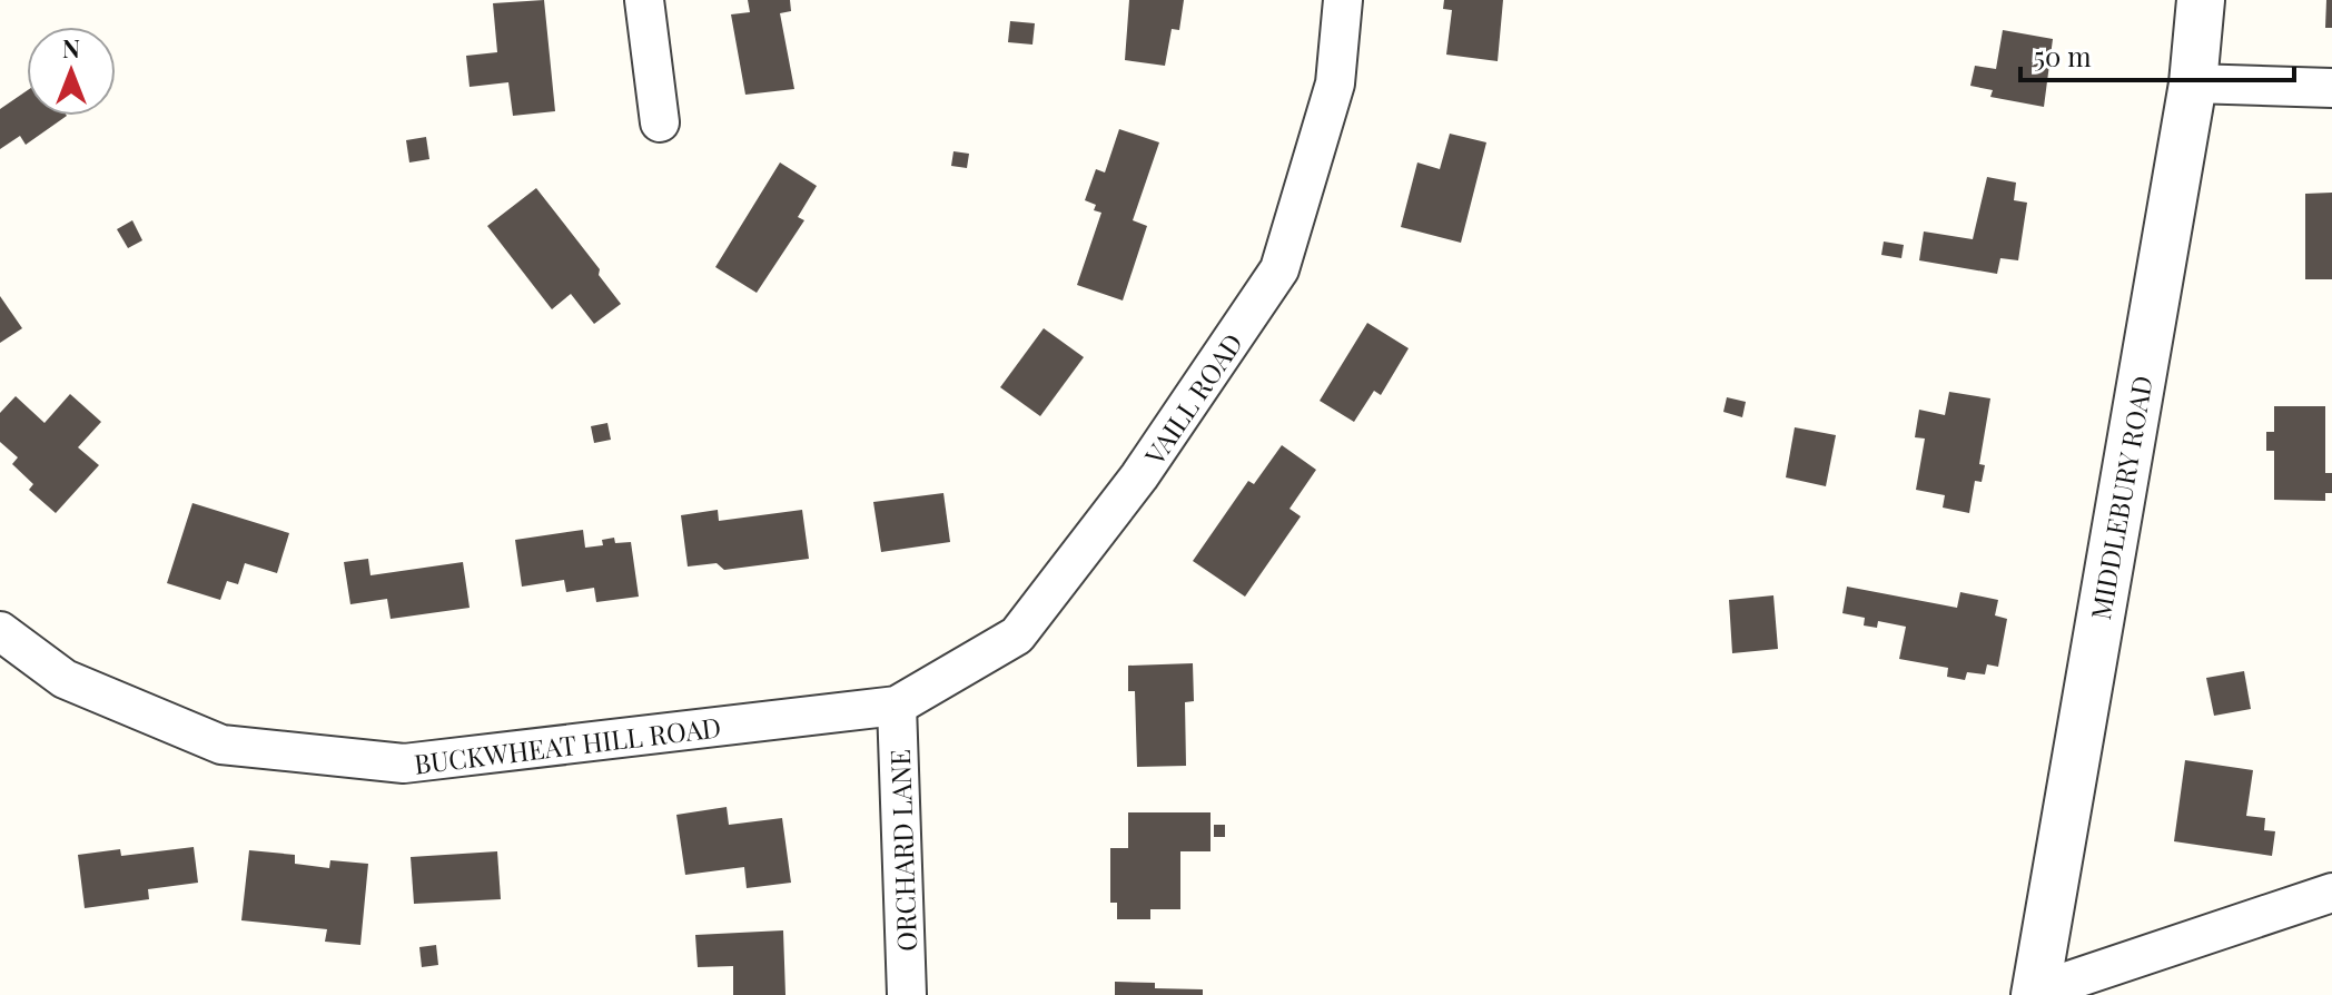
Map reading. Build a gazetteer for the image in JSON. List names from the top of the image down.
{
  "streets": {
    "street": [
      "VAILL ROAD",
      "MIDDLEBURY ROAD",
      "BUCKWHEAT HILL ROAD",
      "ORCHARD LANE"
    ]
  },
  "crossings": [
    ["VAILL ROAD", "BUCKWHEAT HILL ROAD"],
    ["VAILL ROAD", "ORCHARD LANE"],
    ["BUCKWHEAT HILL ROAD", "ORCHARD LANE"]
  ],
  "scale_bar": "50 m",
  "north": "top"
}
